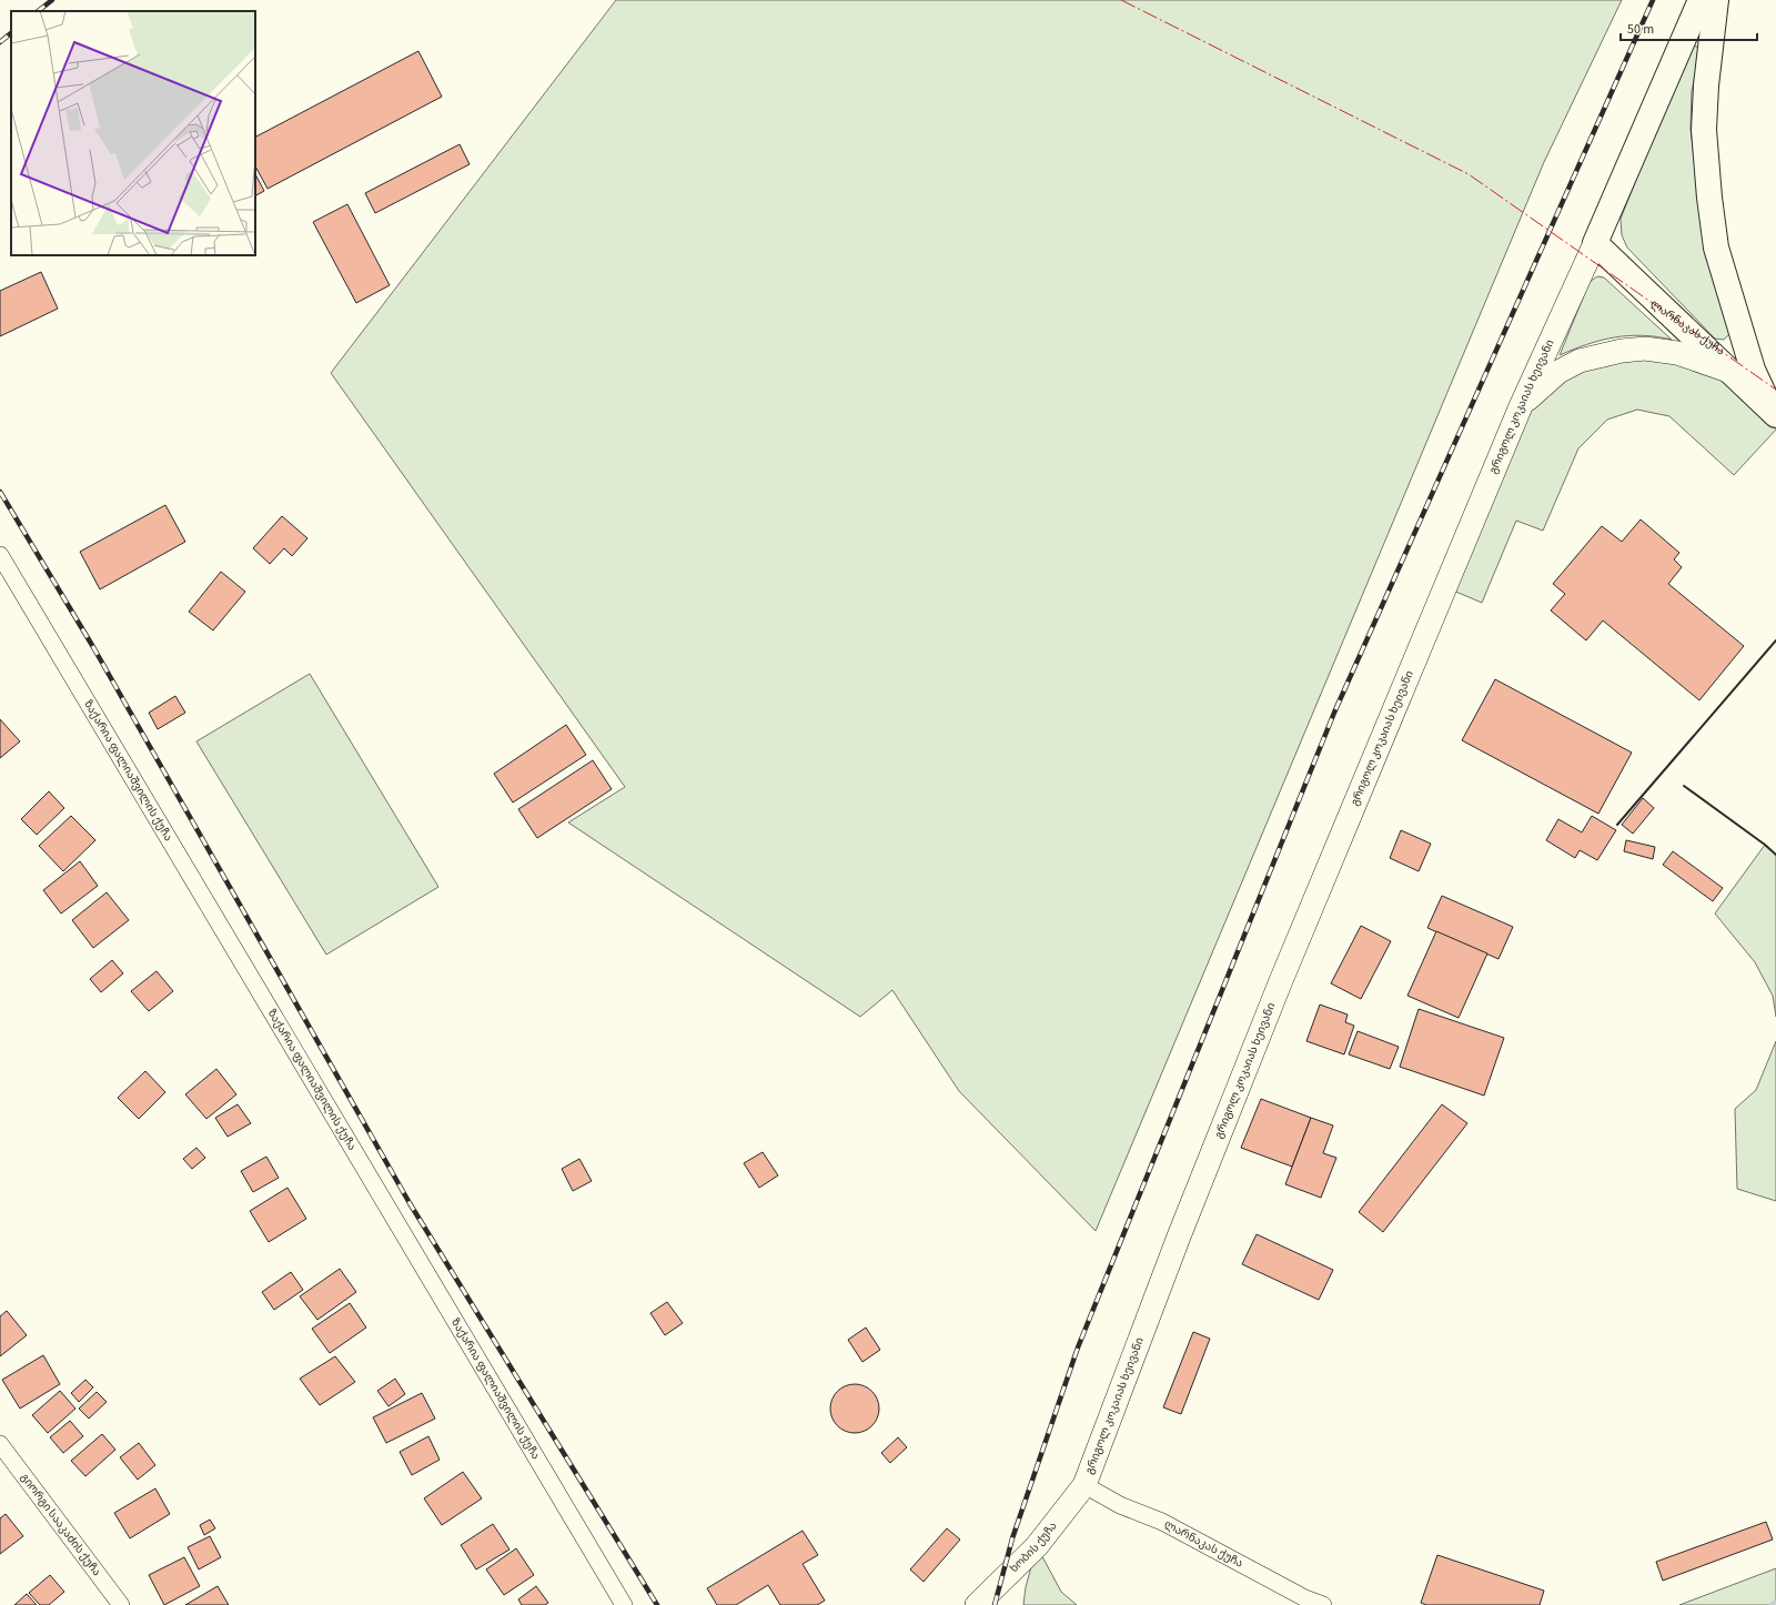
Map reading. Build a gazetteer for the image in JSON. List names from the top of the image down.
{
  "streets": {
    "highway": ["ლარნაკას ქუჩა", "გრიგოლ კოკაიას ხეივანი"],
    "main road": ["ხობის ქუჩა"],
    "street": ["ზაქარია ფალიაშვილის ქუჩა", "გიორგი სააკაძის ქუჩა"]
  },
  "crossings": [
    ["ლარნაკას ქუჩა", "გრიგოლ კოკაიას ხეივანი"],
    ["ლარნაკას ქუჩა", "ხობის ქუჩა"],
    ["გრიგოლ კოკაიას ხეივანი", "ხობის ქუჩა"]
  ],
  "scale_bar": "50 m"
}
